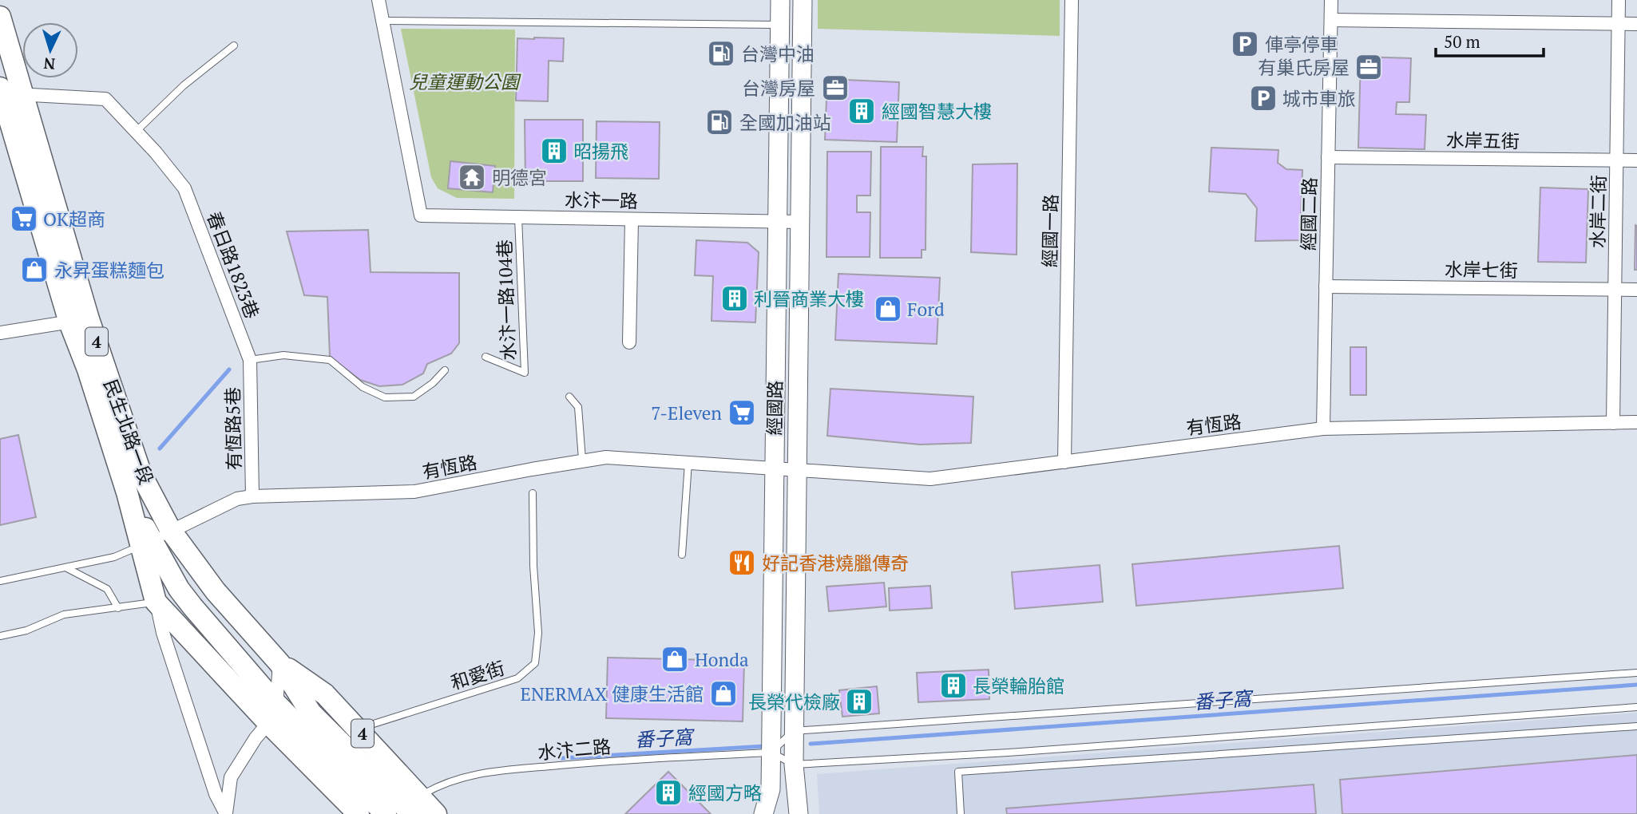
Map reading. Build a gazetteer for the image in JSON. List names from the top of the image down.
{
  "streets": {
    "main road": ["4", "民生北路一段"],
    "street": [
      "水岸五街",
      "水汴一路",
      "水岸二街",
      "經國二路",
      "經國一路",
      "春日路1823巷",
      "水岸七街",
      "經國路",
      "有恆路",
      "有恆路5巷"
    ],
    "lane": ["水汴一路104巷", "和愛街", "水汴二路"]
  },
  "crossings": [
    ["水岸五街", "水岸二街"],
    ["水岸五街", "經國二路"],
    ["水汴一路", "水汴一路104巷"],
    ["水汴一路", "經國路"],
    ["水岸二街", "水岸七街"],
    ["水岸二街", "有恆路"],
    ["經國二路", "水岸七街"],
    ["經國二路", "有恆路"],
    ["經國一路", "有恆路"],
    ["春日路1823巷", "4"],
    ["春日路1823巷", "有恆路5巷"],
    ["春日路1823巷", "民生北路一段"],
    ["4", "有恆路"],
    ["4", "民生北路一段"],
    ["4", "和愛街"],
    ["4", "水汴二路"],
    ["經國路", "有恆路"],
    ["經國路", "水汴二路"],
    ["有恆路", "有恆路5巷"],
    ["有恆路", "民生北路一段"]
  ],
  "water": ["番子窩"],
  "parks": ["兒童運動公園"],
  "places": {
    "parking": ["俥亭停車", "城市車旅"],
    "fuel station": ["台灣中油", "全國加油站"],
    "office": ["有巢氏房屋", "台灣房屋"],
    "building": [
      "經國智慧大樓",
      "昭揚飛",
      "利晉商業大樓",
      "長榮輪胎館",
      "長榮代檢廠",
      "經國方略"
    ],
    "temple": ["明德宮"],
    "supermarket": ["OK超商", "7-Eleven"],
    "shop": [
      "永昇蛋糕麵包",
      "Ford",
      "Honda",
      "ENERMAX 健康生活館"
    ],
    "restaurant": ["好記香港燒臘傳奇"]
  },
  "scale_bar": "50 m",
  "north": "bottom"
}
